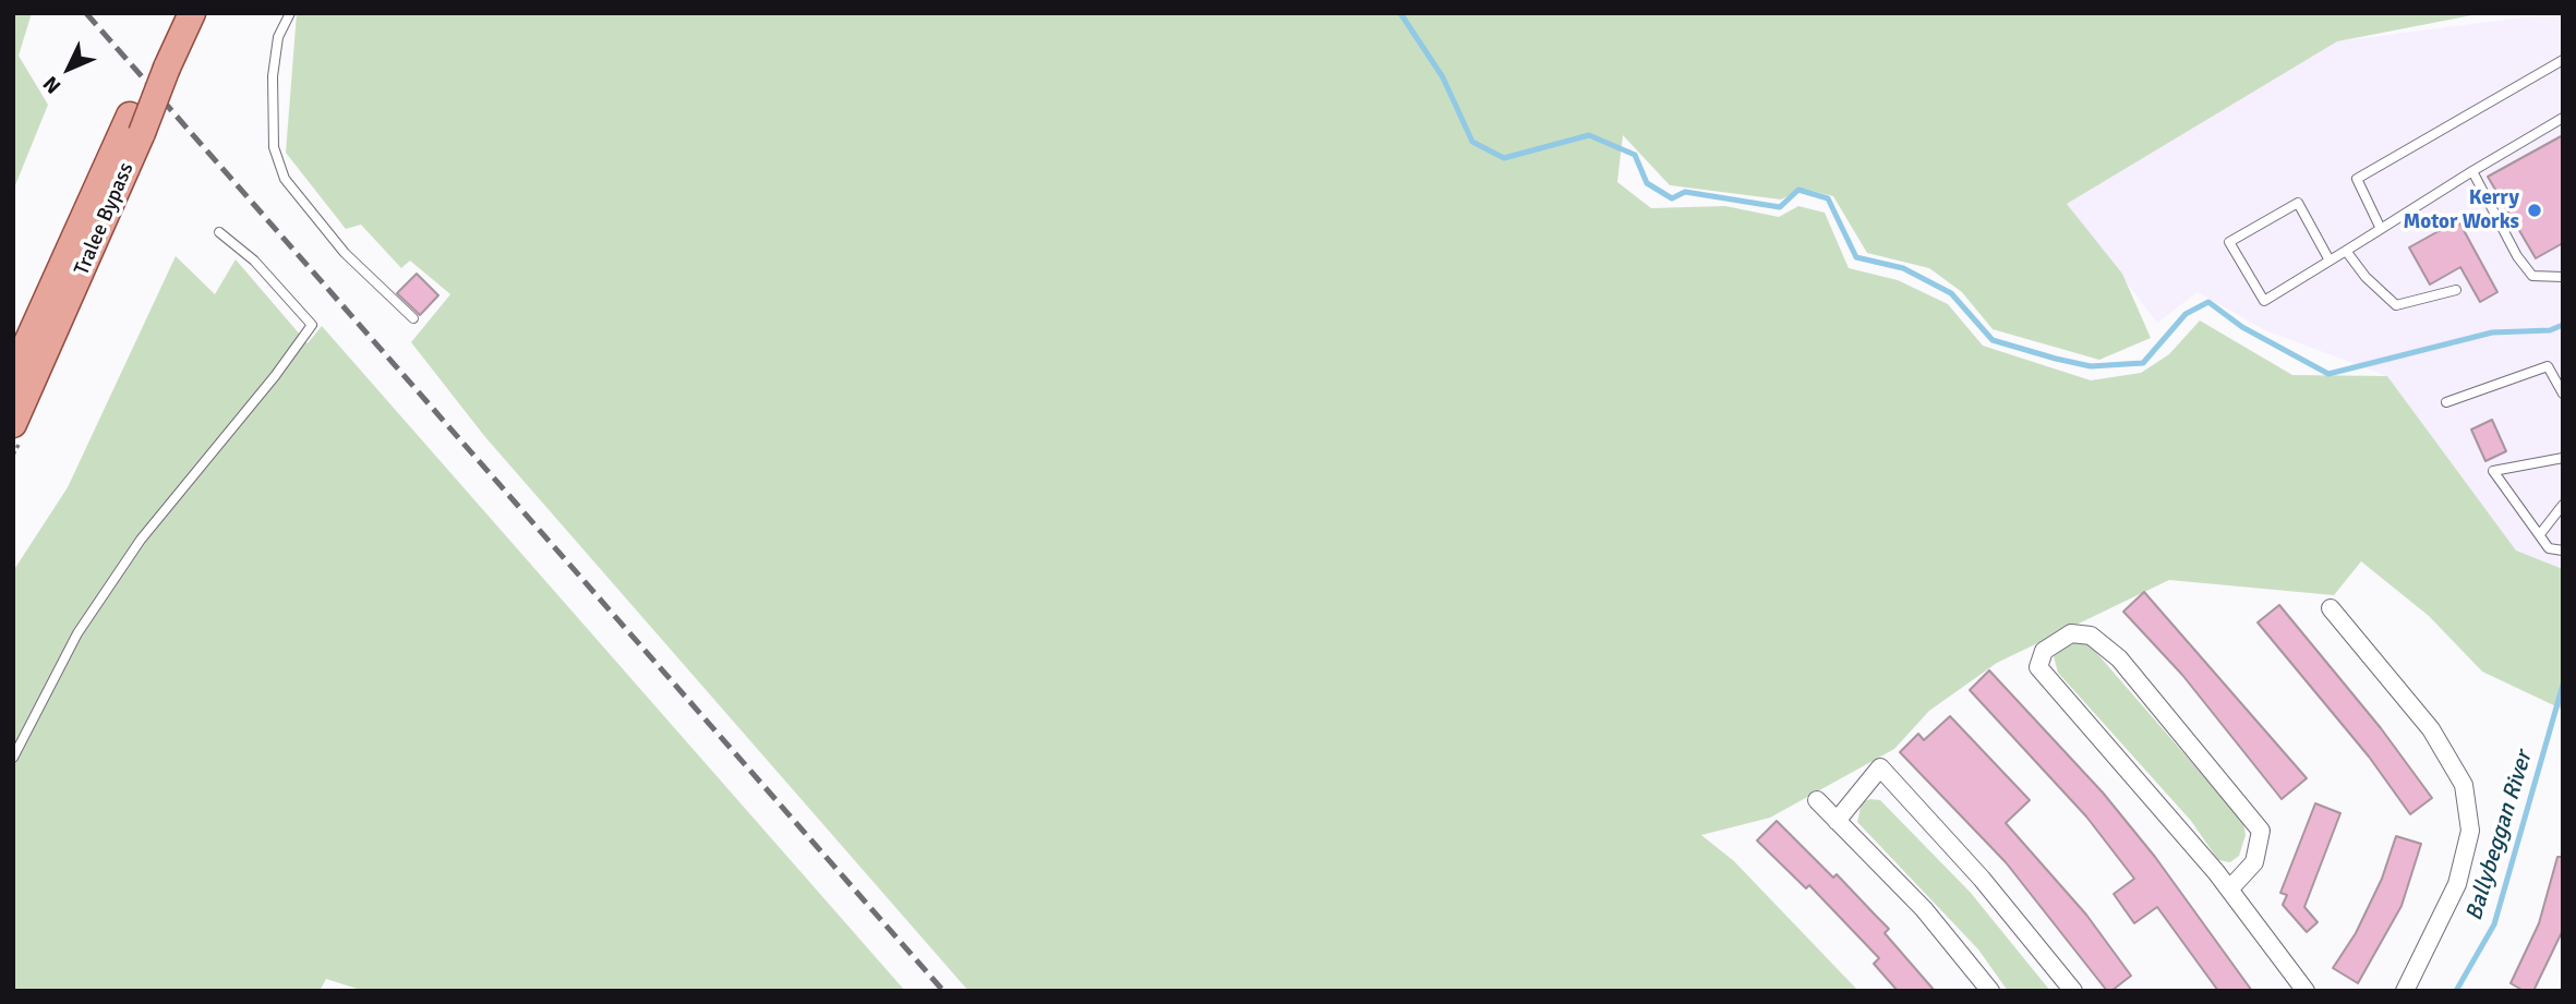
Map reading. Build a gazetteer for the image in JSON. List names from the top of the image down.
{
  "streets": {
    "main road": ["Tralee Bypass"]
  },
  "water": ["Ballybeggan River"],
  "places": ["Kerry Motor Works"],
  "north": "bottom left"
}
